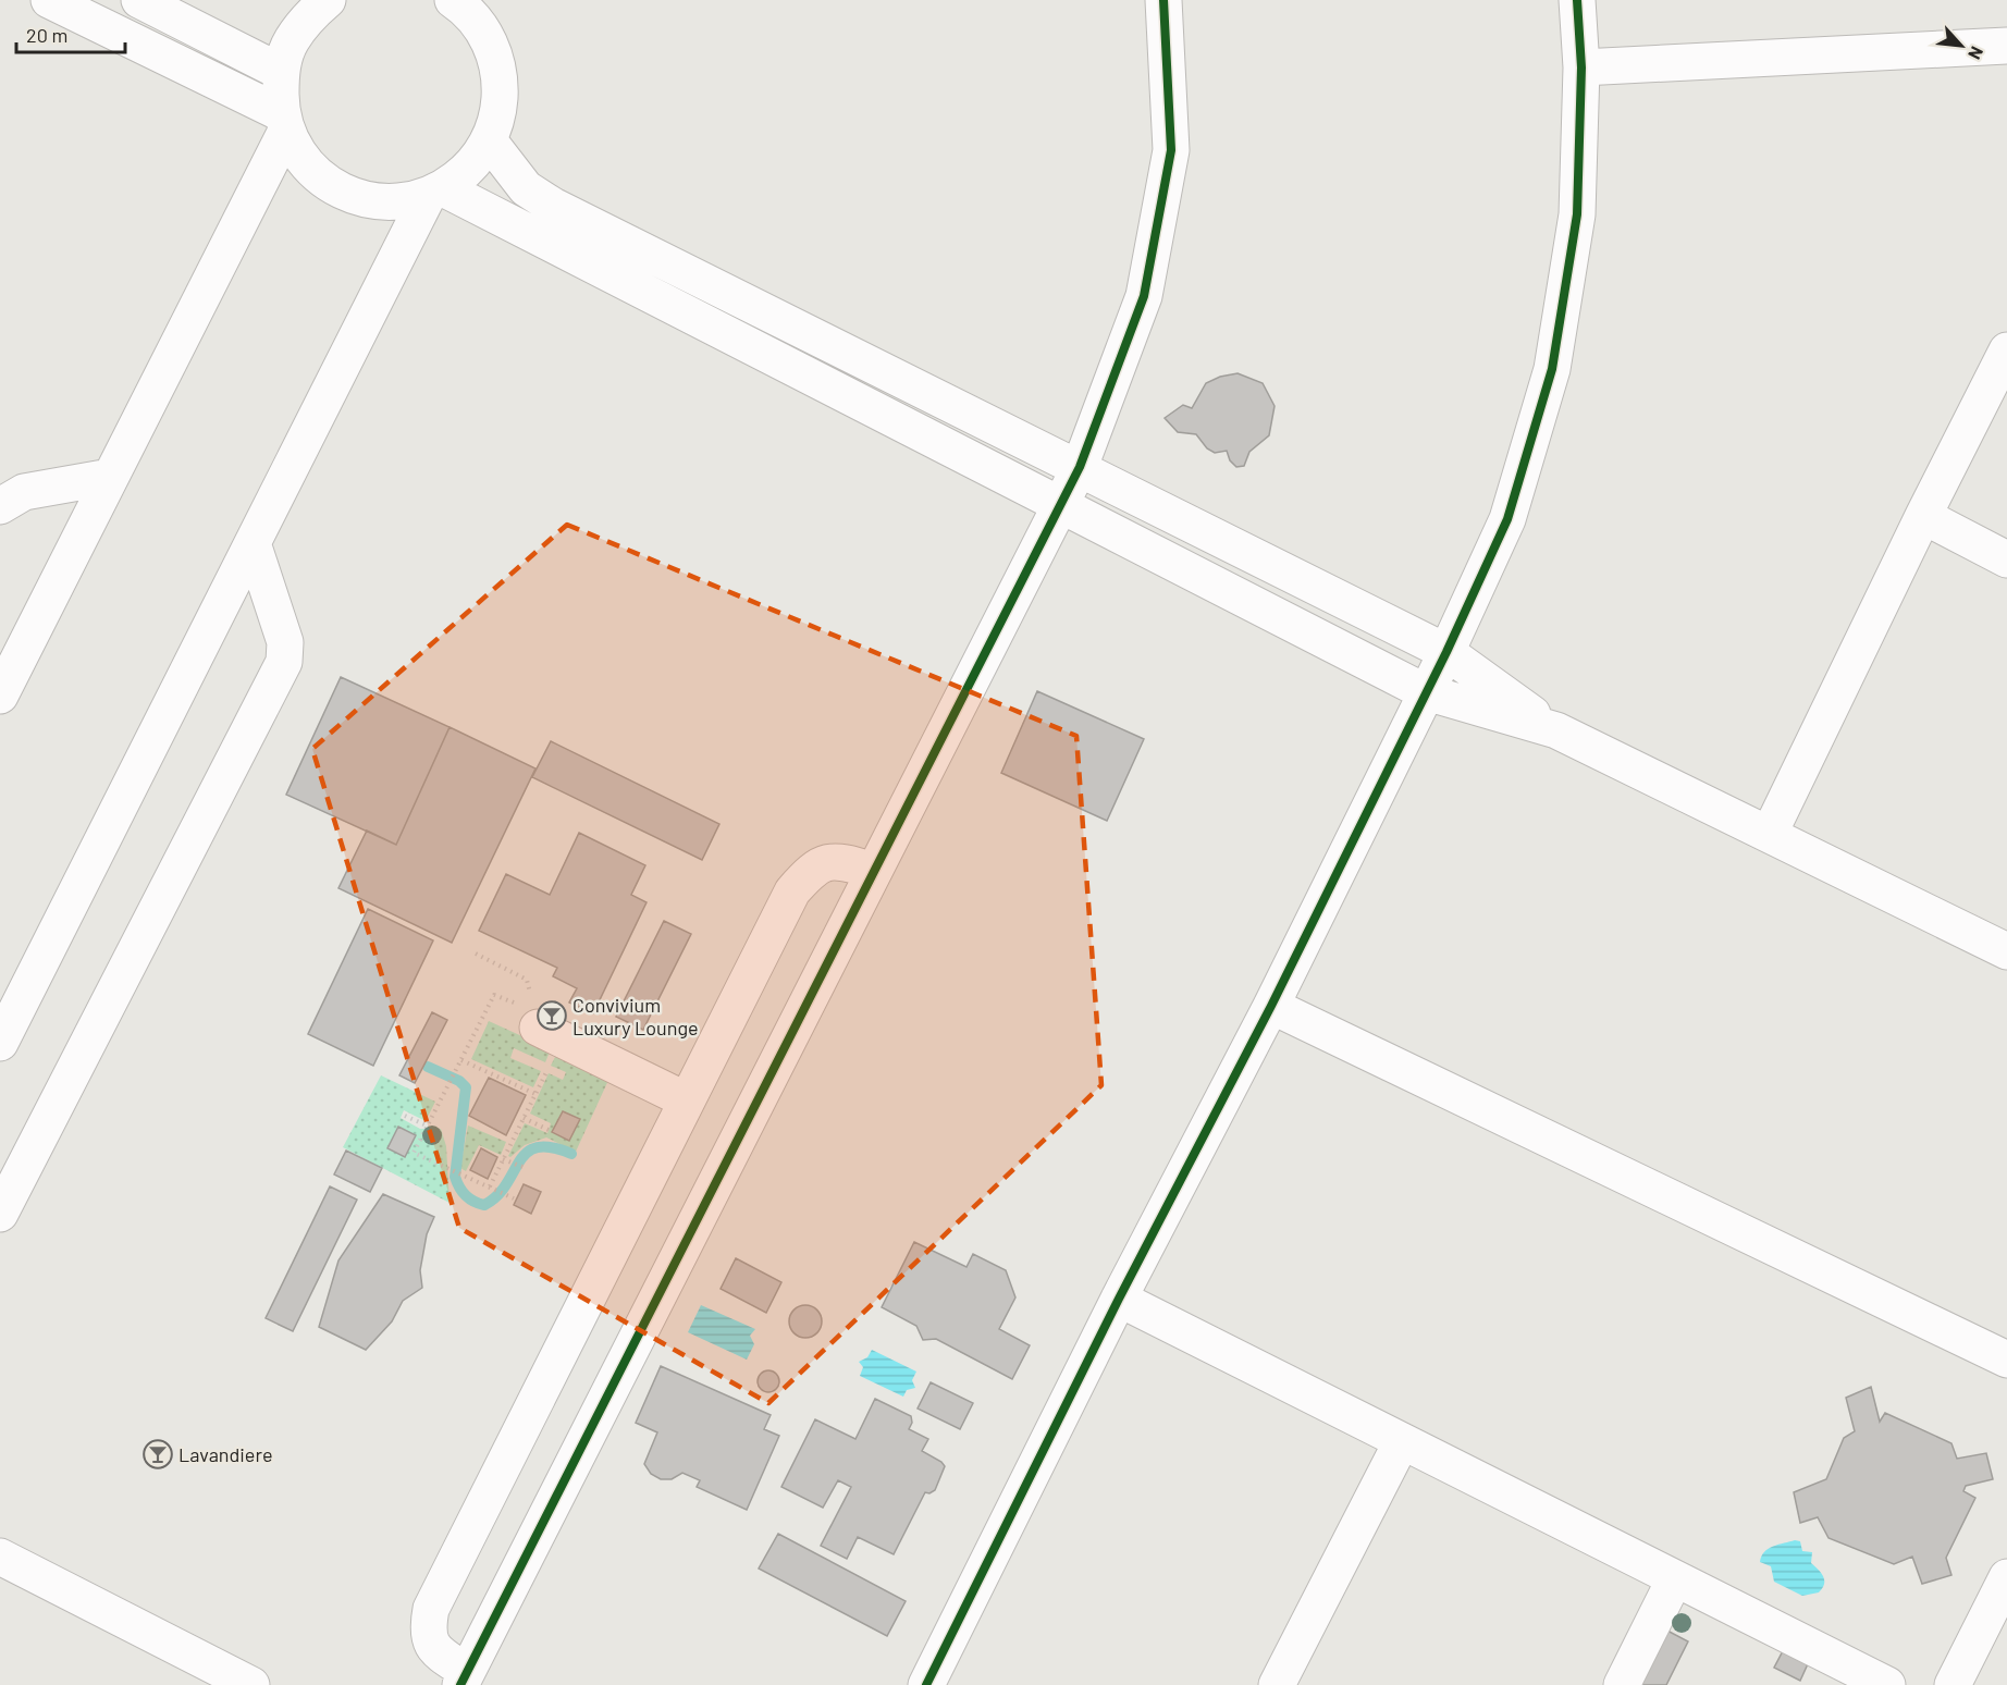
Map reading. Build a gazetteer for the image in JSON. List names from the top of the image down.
{
  "places": {
    "bar": ["Convivium Luxury Lounge", "Lavandiere"]
  },
  "scale_bar": "20 m",
  "north": "bottom right"
}
